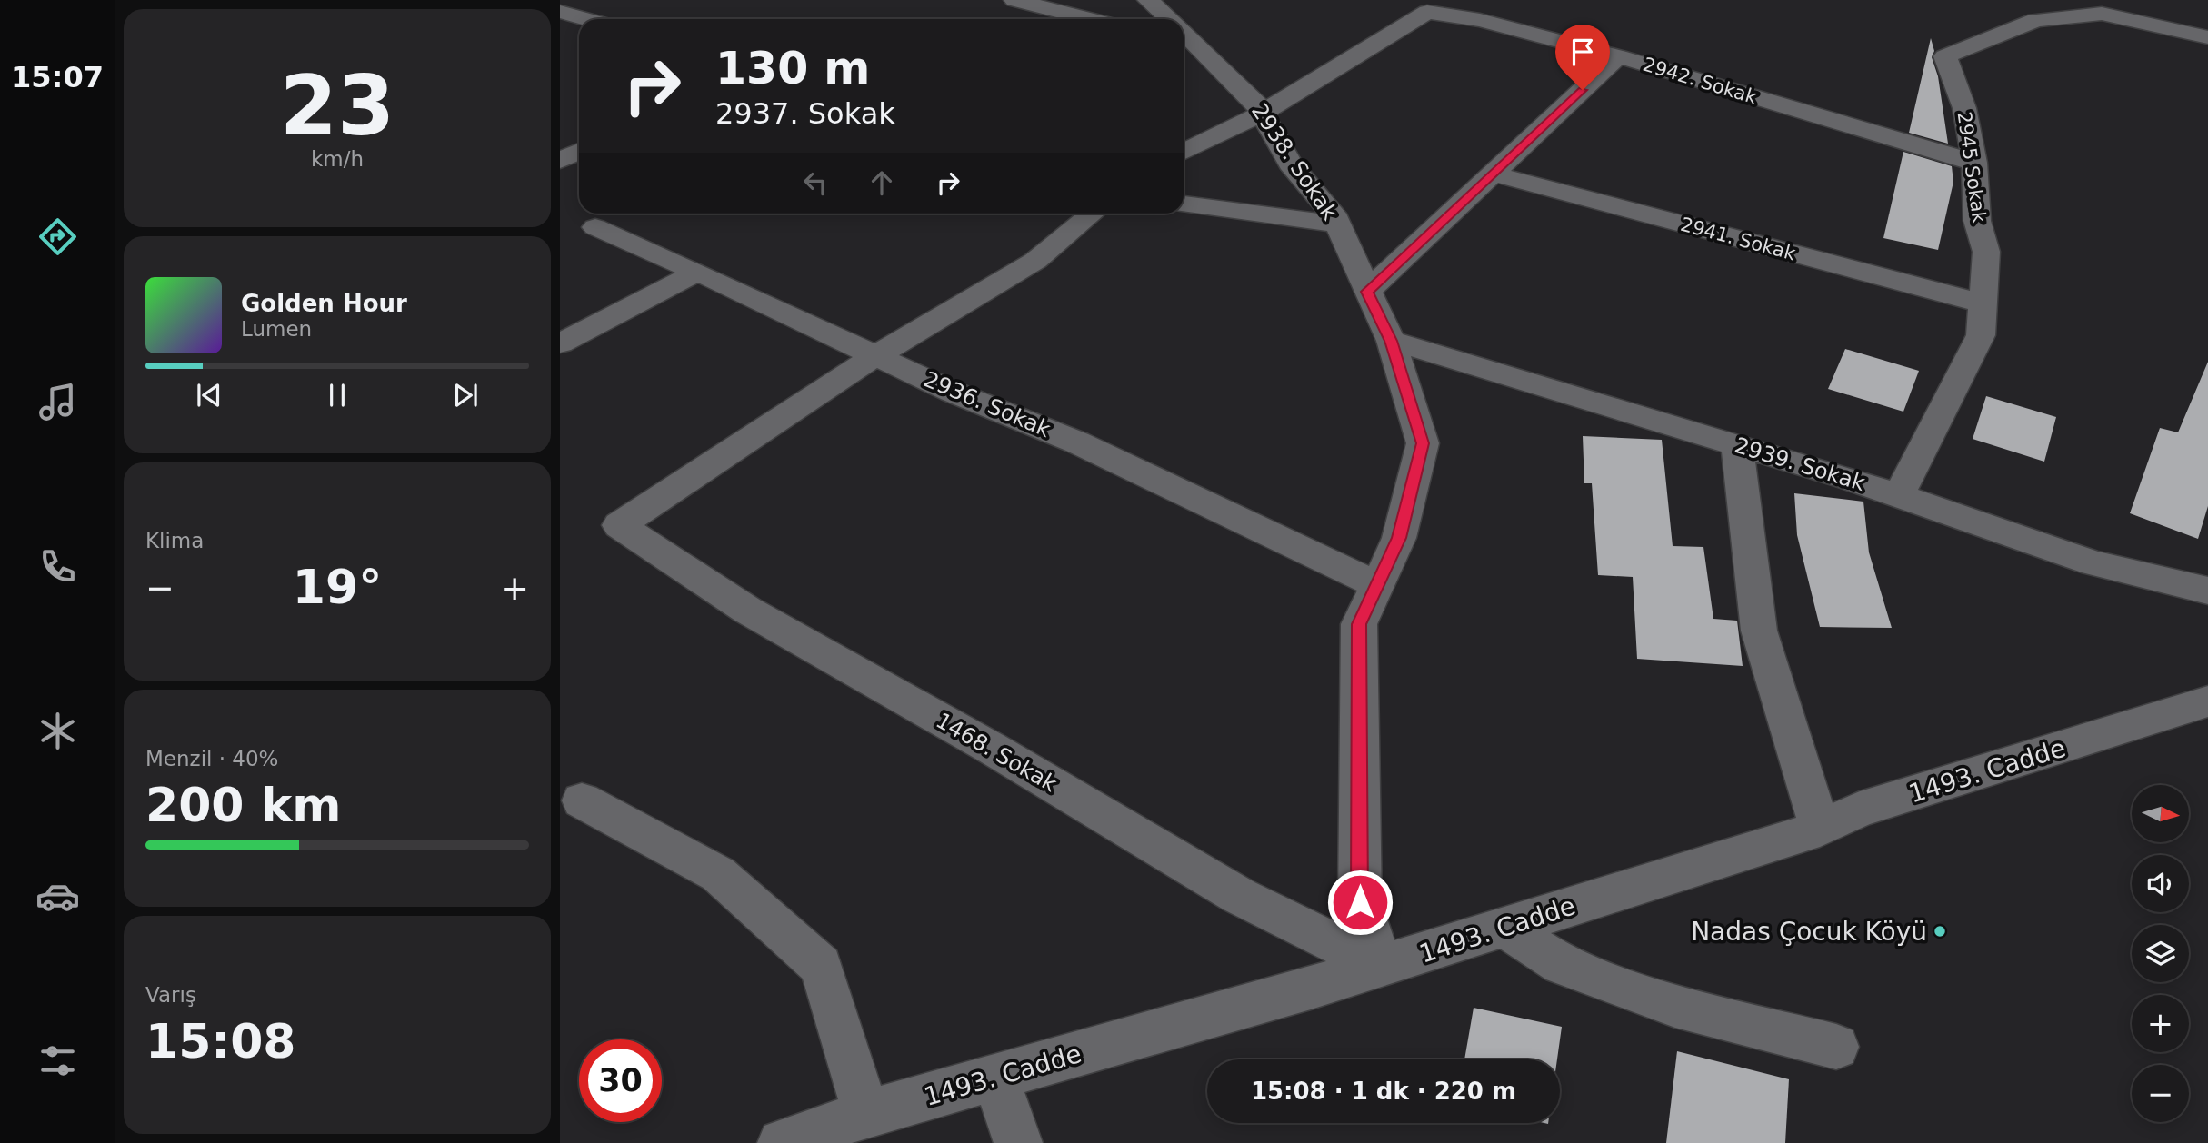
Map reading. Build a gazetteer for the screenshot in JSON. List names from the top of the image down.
{
  "streets": {
    "street": [
      "2942. Sokak",
      "2938. Sokak",
      "2945 Sokak",
      "2941. Sokak",
      "2936. Sokak",
      "2939. Sokak",
      "1468. Sokak",
      "1493. Cadde"
    ]
  },
  "crossings": [
    ["2942. Sokak", "2938. Sokak"],
    ["2942. Sokak", "2945 Sokak"],
    ["2938. Sokak", "2936. Sokak"],
    ["2938. Sokak", "2939. Sokak"],
    ["2938. Sokak", "1468. Sokak"],
    ["2938. Sokak", "1493. Cadde"],
    ["2945 Sokak", "2941. Sokak"],
    ["2945 Sokak", "2939. Sokak"],
    ["2936. Sokak", "1468. Sokak"],
    ["1468. Sokak", "1493. Cadde"]
  ],
  "places": ["Nadas Çocuk Köyü"],
  "north": "right",
  "page": {
    "tabs": "15:07",
    "tile": [
      ["23", "km/h"],
      "Klima",
      ["Menzil · 40%", "200 km"],
      ["Varış", "15:08"]
    ],
    "turn": ["130 m", "2937. Sokak"],
    "song": ["Golden Hour", "Lumen"],
    "heat": ["−", "19°", "+"],
    "map_buttons": ["+", "−"],
    "limit": "30",
    "trip": "15:08 · 1 dk · 220 m"
  }
}
